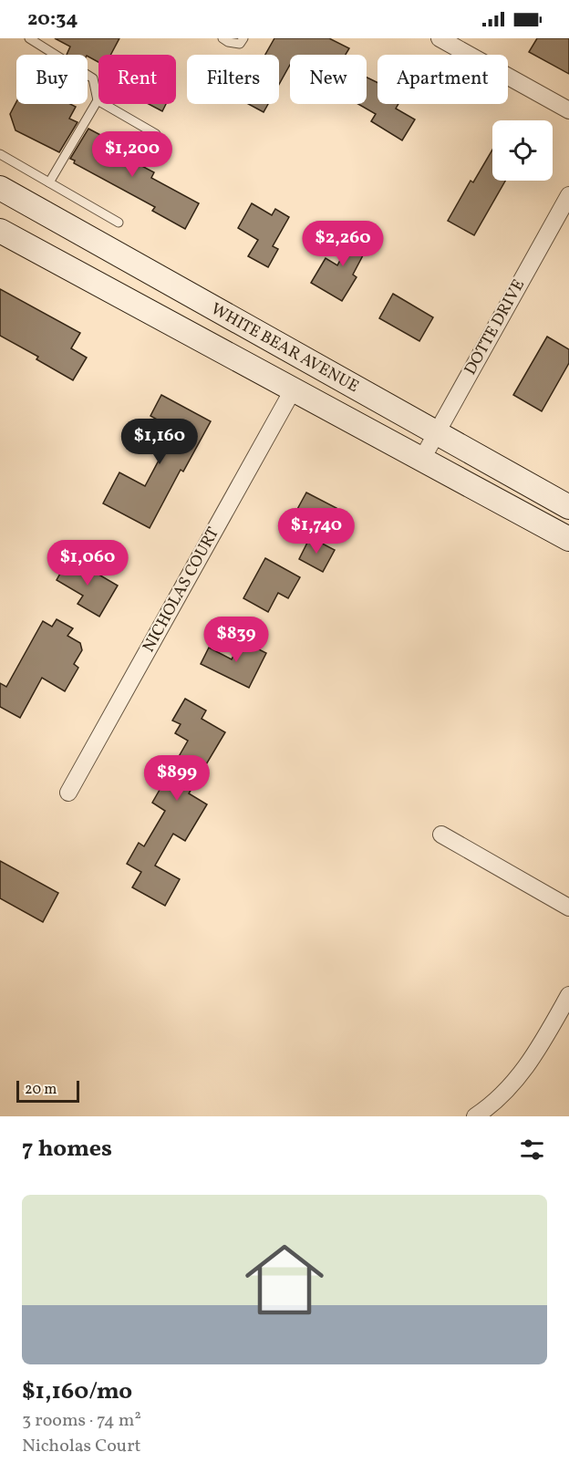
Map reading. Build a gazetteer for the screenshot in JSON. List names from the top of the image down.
{
  "streets": {
    "main road": ["WHITE BEAR AVENUE"],
    "street": ["DOTTE DRIVE", "NICHOLAS COURT"]
  },
  "crossings": [
    ["DOTTE DRIVE", "WHITE BEAR AVENUE"],
    ["WHITE BEAR AVENUE", "NICHOLAS COURT"]
  ],
  "scale_bar": "20 m",
  "page": {
    "status": "20:34",
    "chip": [
      "Buy",
      "Rent",
      "Filters",
      "New",
      "Apartment"
    ],
    "price": [
      "$1,200",
      "$2,260",
      "$1,160",
      "$1,740",
      "$1,060",
      "$839",
      "$899"
    ],
    "scale": "20 m",
    "heading": "7 homes",
    "list": [
      {
        "name": "$1,160/mo",
        "note": "3 rooms · 74 m² · Nicholas Court"
      }
    ]
  }
}
